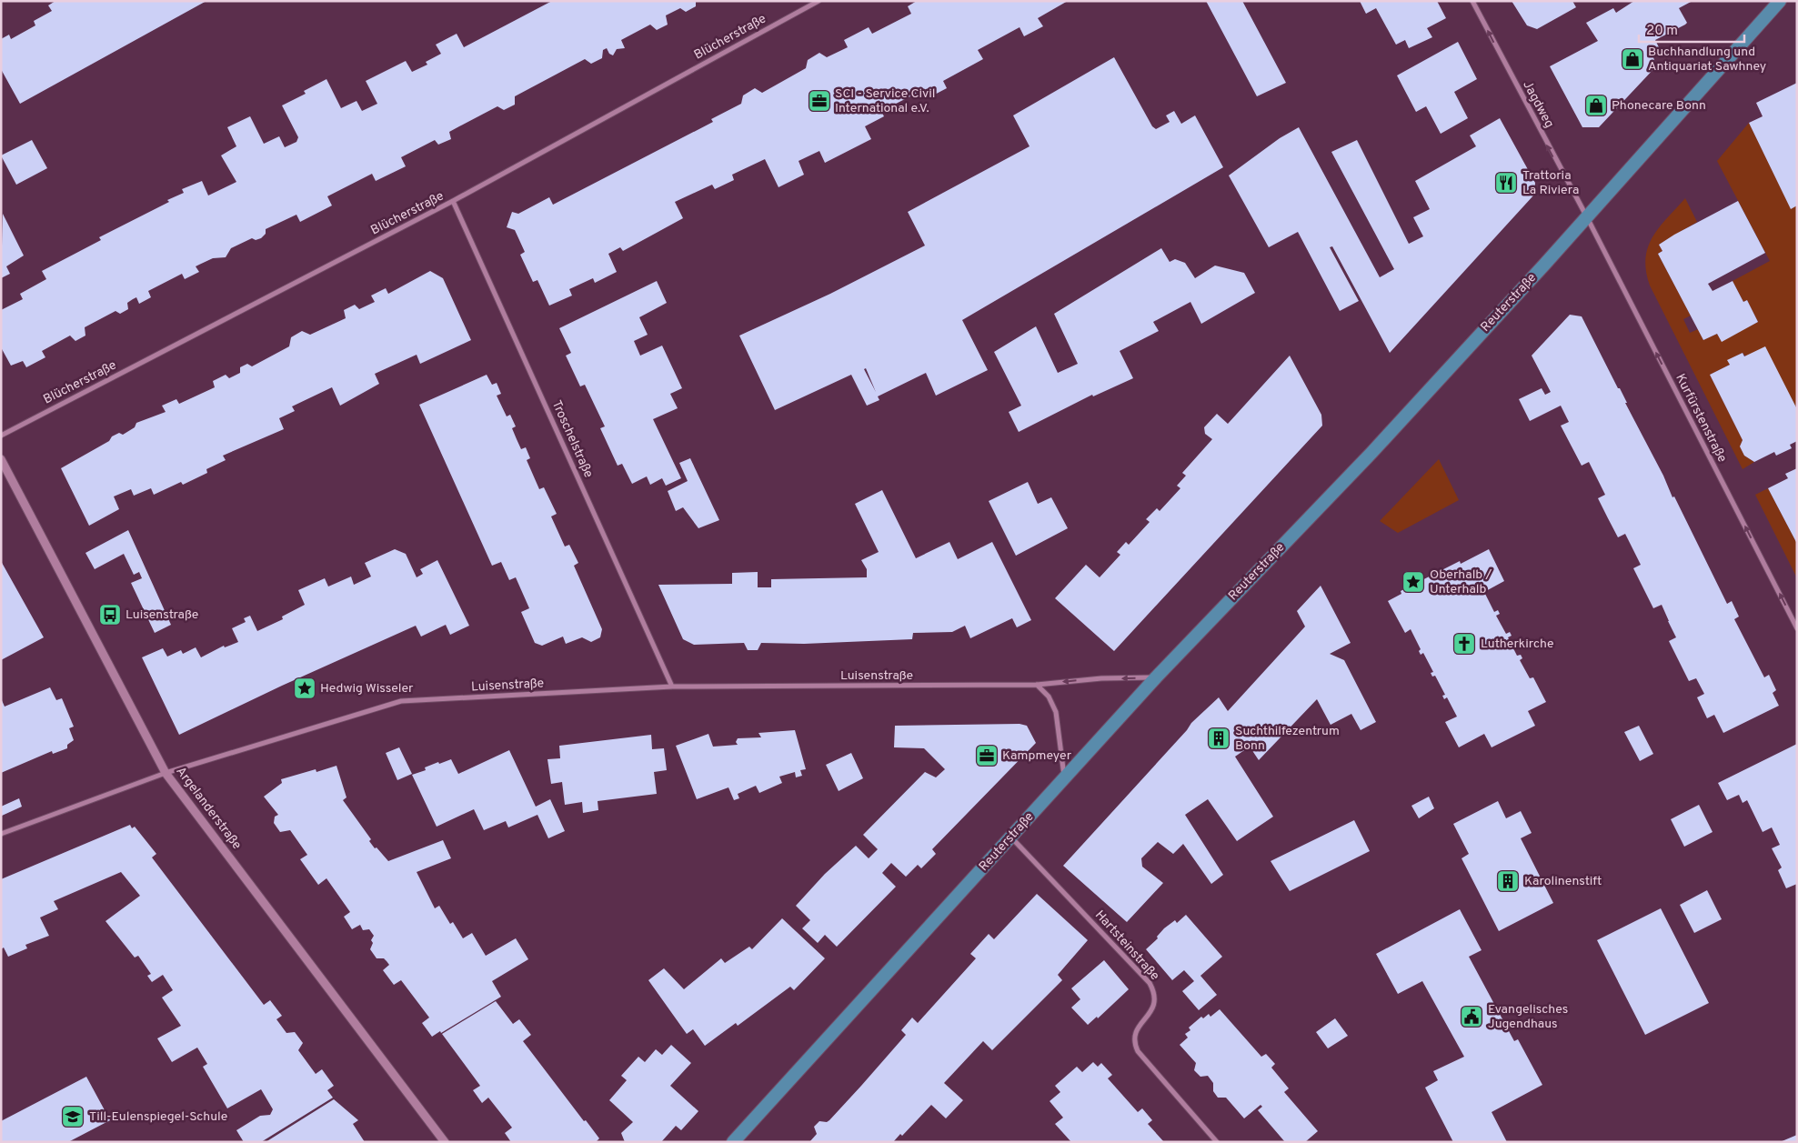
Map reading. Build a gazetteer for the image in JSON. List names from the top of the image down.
{
  "streets": {
    "main road": ["Reuterstraße"],
    "street": [
      "Blücherstraße",
      "Jagdweg",
      "Kurfürstenstraße",
      "Troschelstraße",
      "Luisenstraße",
      "Argelanderstraße",
      "Hartsteinstraße"
    ]
  },
  "crossings": [
    ["Blücherstraße", "Troschelstraße"],
    ["Jagdweg", "Reuterstraße"],
    ["Jagdweg", "Kurfürstenstraße"],
    ["Reuterstraße", "Kurfürstenstraße"],
    ["Reuterstraße", "Luisenstraße"],
    ["Reuterstraße", "Hartsteinstraße"],
    ["Troschelstraße", "Luisenstraße"],
    ["Luisenstraße", "Argelanderstraße"]
  ],
  "one_way": ["Jagdweg", "Kurfürstenstraße"],
  "places": {
    "shop": ["Buchhandlung und Antiquariat Sawhney", "Phonecare Bonn"],
    "office": ["SCI - Service Civil International e.V.", "Kampmeyer"],
    "restaurant": ["Trattoria La Riviera"],
    "place": ["Oberhalb / Unterhalb", "Hedwig Wisseler"],
    "bus stop": ["Luisenstraße"],
    "church": ["Lutherkirche"],
    "building": ["Suchthilfezentrum Bonn", "Karolinenstift"],
    "public building": ["Evangelisches Jugendhaus"],
    "school or university": ["Till-Eulenspiegel-Schule"]
  },
  "scale_bar": "20 m"
}
